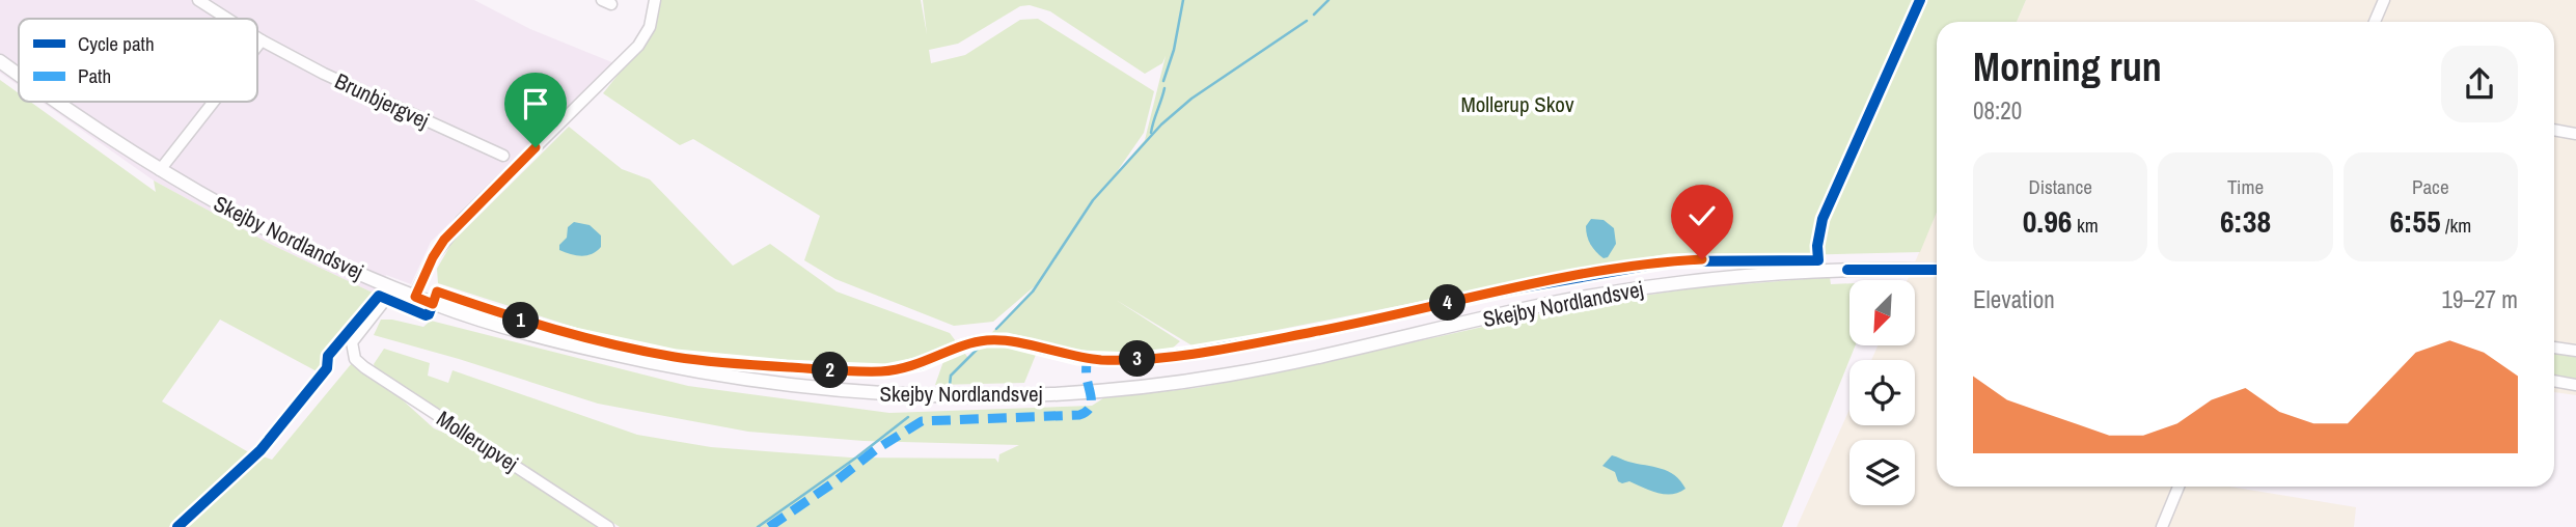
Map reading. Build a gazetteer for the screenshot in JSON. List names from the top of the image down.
{
  "streets": {
    "street": ["Brunbjergvej", "Skejby Nordlandsvej", "Mollerupvej"]
  },
  "crossings": [
    ["Skejby Nordlandsvej", "Mollerupvej"]
  ],
  "parks": ["Mollerup Skov"],
  "legend": ["Cycle path", "Path"],
  "north": "bottom left",
  "page": {
    "heading": ["Morning run", "08:20"],
    "stats": [
      ["Distance", "0.96 km"],
      ["Time", "6:38"],
      ["Pace", "6:55 /km"]
    ],
    "chart": ["Elevation", "19–27 m"],
    "pins": [
      "4",
      "1",
      "3",
      "2"
    ]
  }
}
